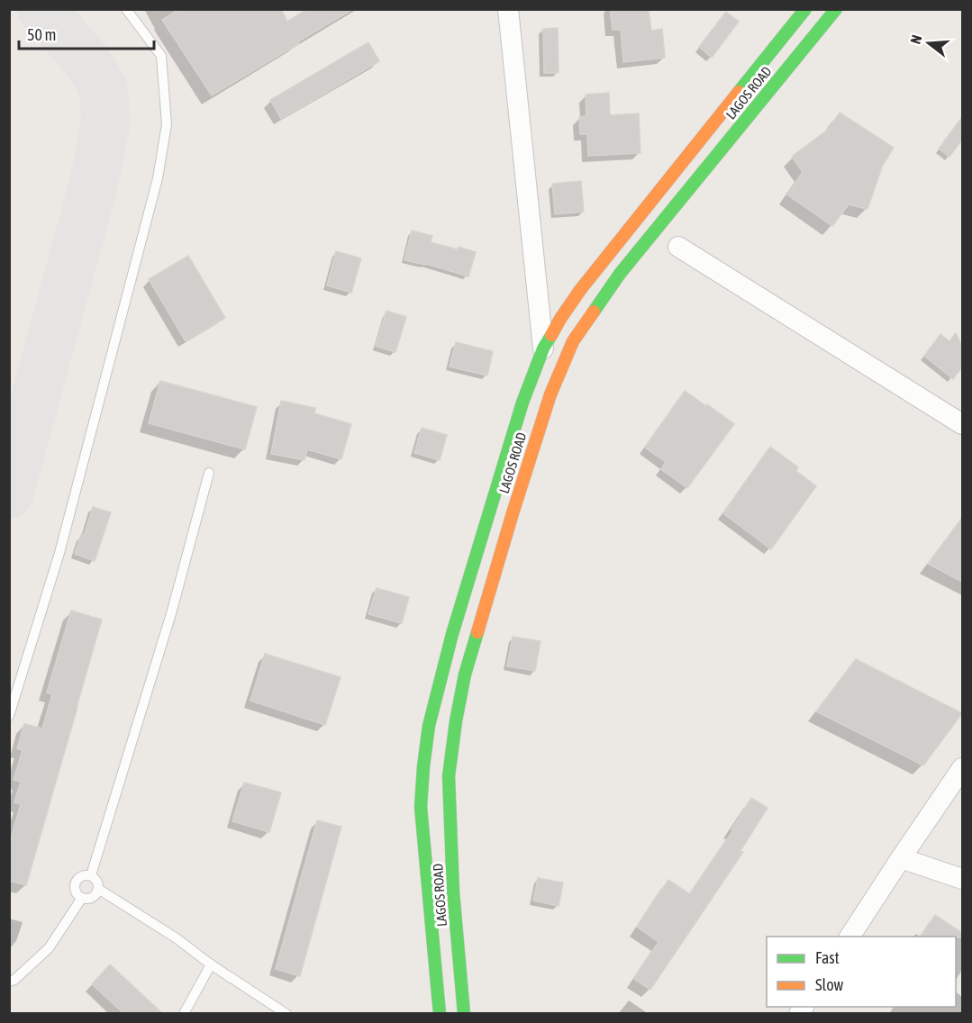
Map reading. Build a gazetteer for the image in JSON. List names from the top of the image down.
{
  "streets": {
    "main road": ["LAGOS ROAD"]
  },
  "legend": ["Fast", "Slow"],
  "scale_bar": "50 m",
  "north": "left"
}
